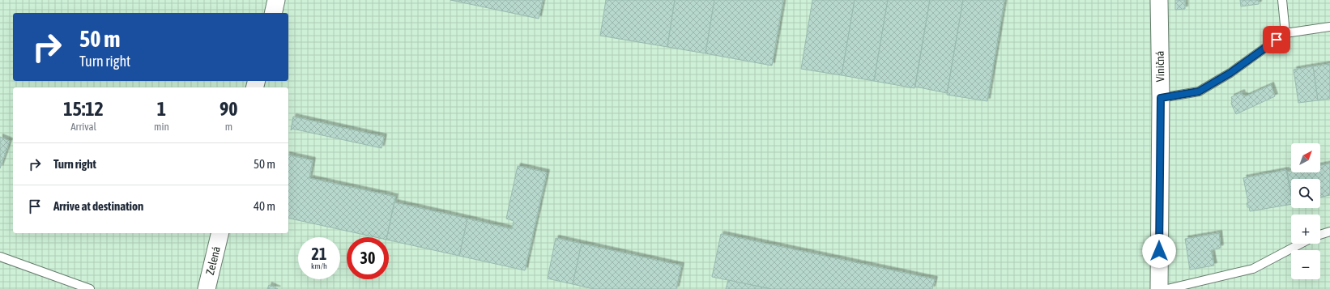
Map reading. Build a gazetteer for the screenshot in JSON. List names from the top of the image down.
{
  "streets": {
    "street": ["Viničná", "Zelená"]
  },
  "north": "top right",
  "page": {
    "turn": ["50 m", "Turn right"],
    "eta": [
      "15:12",
      "Arrival",
      "1",
      "min",
      "90",
      "m"
    ],
    "list": [
      {
        "name": "Turn right",
        "value": "50 m"
      },
      {
        "name": "Arrive at destination",
        "value": "40 m"
      }
    ],
    "map_buttons": ["+", "−"],
    "speed": "21 km/h",
    "limit": "30"
  }
}
